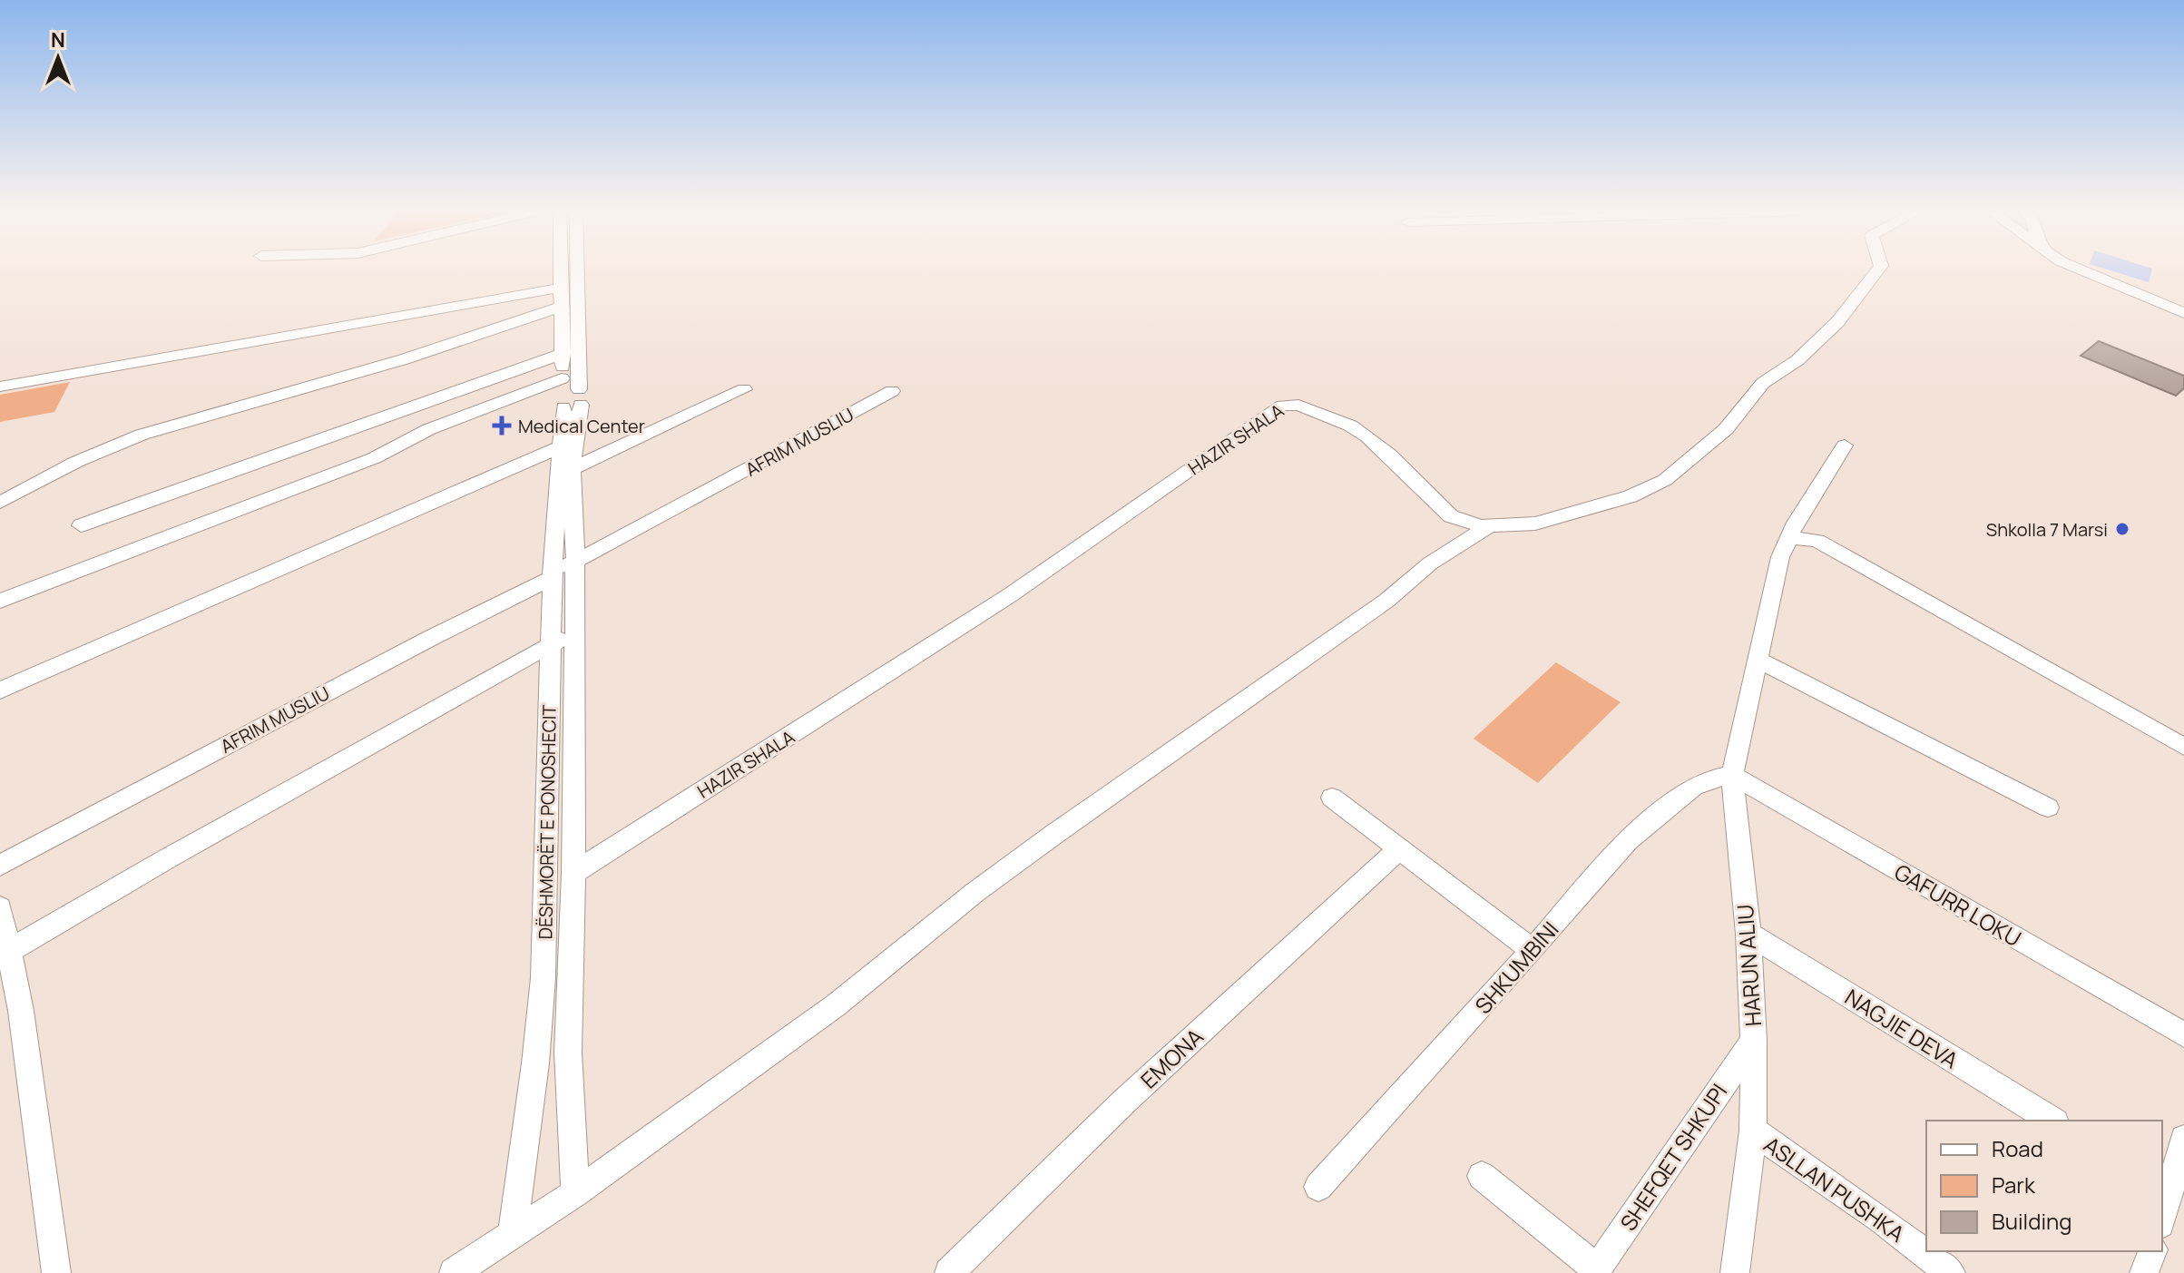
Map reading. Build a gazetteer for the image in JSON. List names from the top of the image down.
{
  "streets": {
    "street": [
      "HAZIR SHALA",
      "AFRIM MUSLIU",
      "DËSHMORËT E PONOSHECIT",
      "GAFURR LOKU",
      "HARUN ALIU",
      "SHKUMBINI",
      "NAGJIE DEVA",
      "EMONA",
      "SHEFQET SHKUPI",
      "ASLLAN PUSHKA"
    ]
  },
  "crossings": [
    ["HAZIR SHALA", "DËSHMORËT E PONOSHECIT"],
    ["AFRIM MUSLIU", "DËSHMORËT E PONOSHECIT"],
    ["GAFURR LOKU", "HARUN ALIU"],
    ["GAFURR LOKU", "SHKUMBINI"],
    ["HARUN ALIU", "SHKUMBINI"],
    ["HARUN ALIU", "NAGJIE DEVA"],
    ["HARUN ALIU", "SHEFQET SHKUPI"],
    ["HARUN ALIU", "ASLLAN PUSHKA"]
  ],
  "places": {
    "health": ["Medical Center"],
    "other": ["Shkolla 7 Marsi"]
  },
  "legend": ["Road", "Park", "Building"],
  "north": "top"
}
